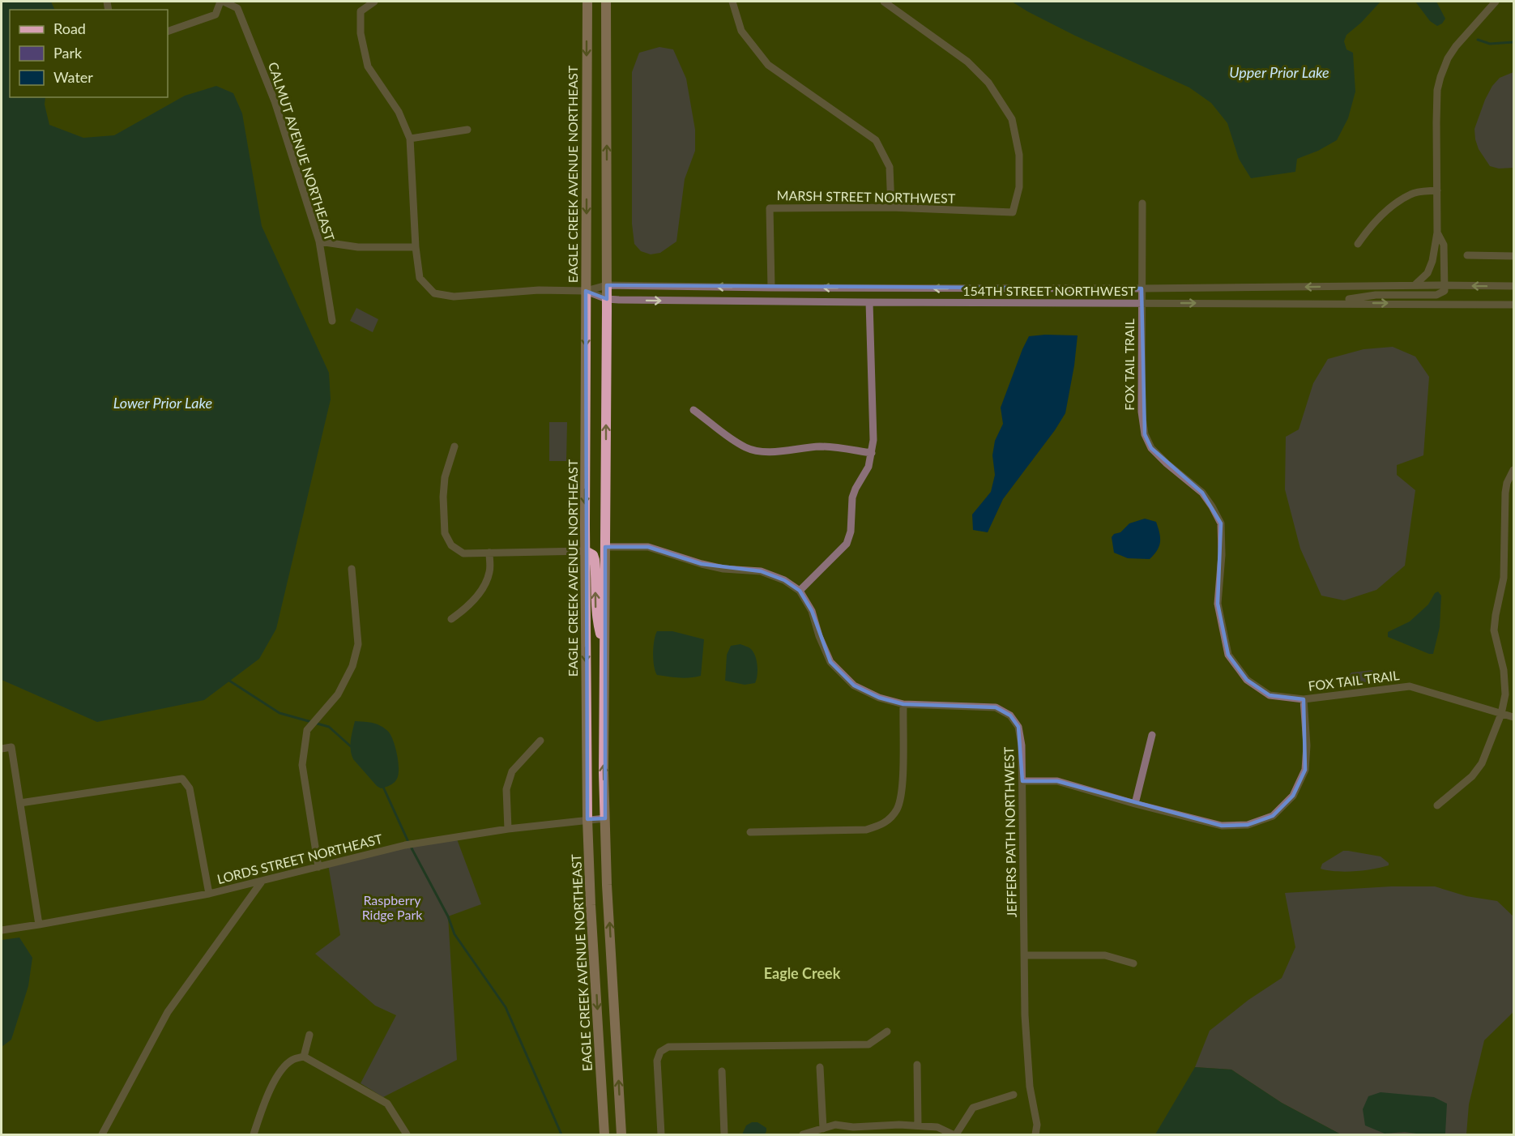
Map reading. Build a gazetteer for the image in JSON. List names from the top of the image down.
{
  "streets": {
    "main road": ["EAGLE CREEK AVENUE NORTHEAST"],
    "street": [
      "CALMUT AVENUE NORTHEAST",
      "MARSH STREET NORTHWEST",
      "154TH STREET NORTHWEST",
      "FOX TAIL TRAIL",
      "JEFFERS PATH NORTHWEST",
      "LORDS STREET NORTHEAST"
    ]
  },
  "crossings": [
    ["EAGLE CREEK AVENUE NORTHEAST", "154TH STREET NORTHWEST"],
    ["EAGLE CREEK AVENUE NORTHEAST", "LORDS STREET NORTHEAST"],
    ["MARSH STREET NORTHWEST", "154TH STREET NORTHWEST"],
    ["154TH STREET NORTHWEST", "FOX TAIL TRAIL"]
  ],
  "districts": ["Eagle Creek"],
  "water": ["Upper Prior Lake", "Lower Prior Lake"],
  "parks": ["Raspberry Ridge Park"],
  "legend": ["Road", "Park", "Water"]
}
